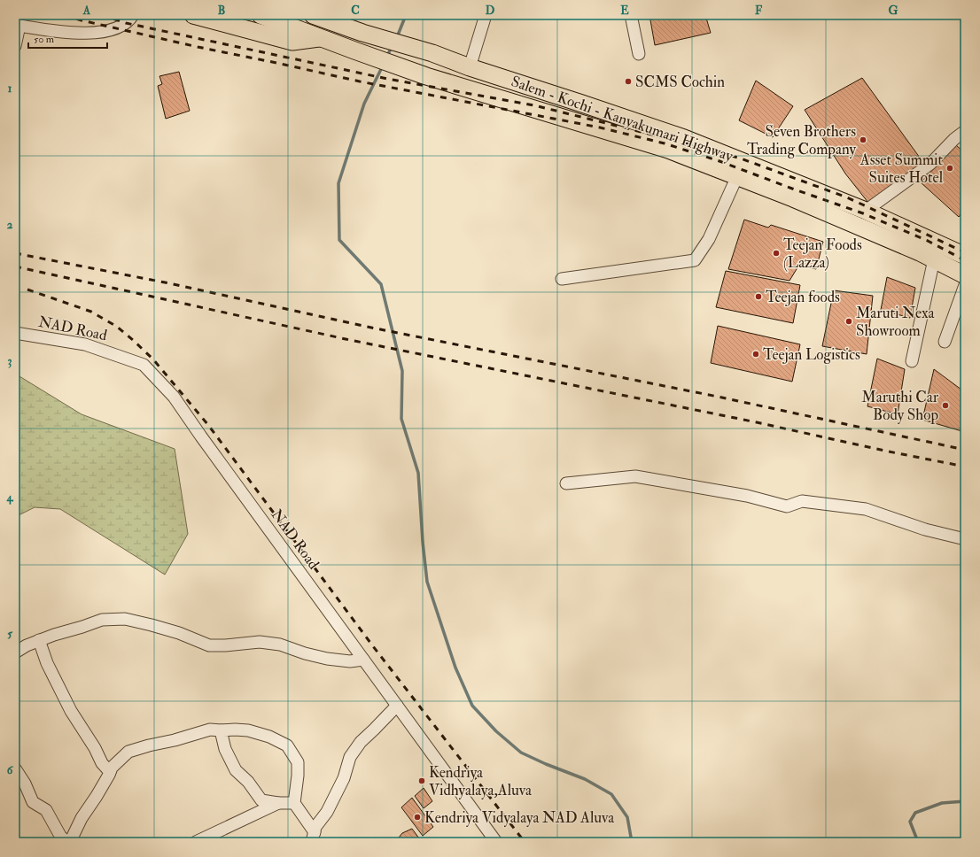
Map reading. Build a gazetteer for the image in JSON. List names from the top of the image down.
{
  "streets": {
    "highway": ["Salem - Kochi - Kanyakumari Highway"],
    "street": ["NAD Road"]
  },
  "places": [
    "SCMS Cochin",
    "Seven Brothers Trading Company",
    "Asset Summit Suites Hotel",
    "Teejan Foods (Lazza)",
    "Teejan foods",
    "Maruti Nexa Showroom",
    "Teejan Logistics",
    "Maruthi Car Body Shop",
    "Kendriya Vidhyalaya,Aluva",
    "Kendriya Vidyalaya NAD Aluva"
  ],
  "scale_bar": "50 m",
  "grid": {
    "columns": [
      "A",
      "B",
      "C",
      "D",
      "E",
      "F",
      "G"
    ],
    "rows": [
      "1",
      "2",
      "3",
      "4",
      "5",
      "6"
    ]
  }
}
